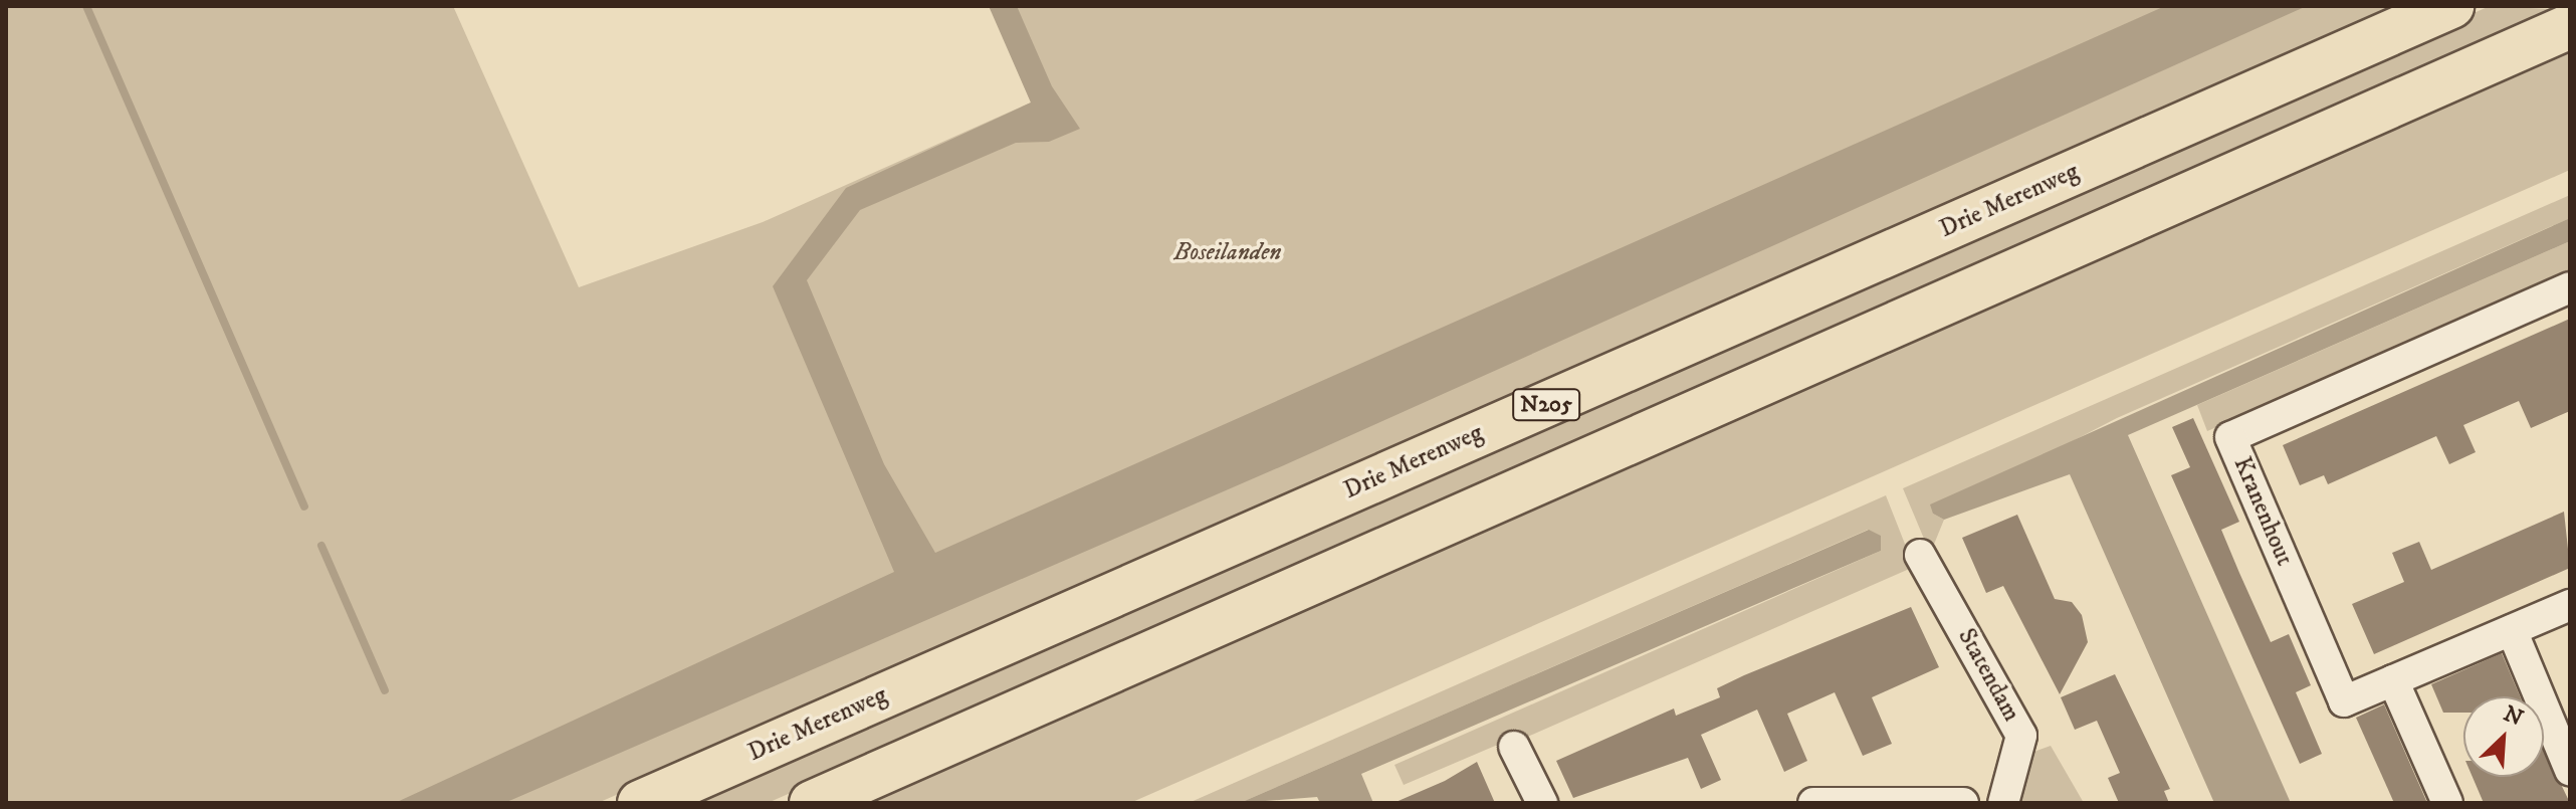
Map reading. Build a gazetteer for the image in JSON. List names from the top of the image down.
{
  "streets": {
    "highway": ["Drie Merenweg", "N205"],
    "street": ["Kranenhout", "Statendam"]
  },
  "parks": ["Boseilanden"],
  "north": "top right"
}
